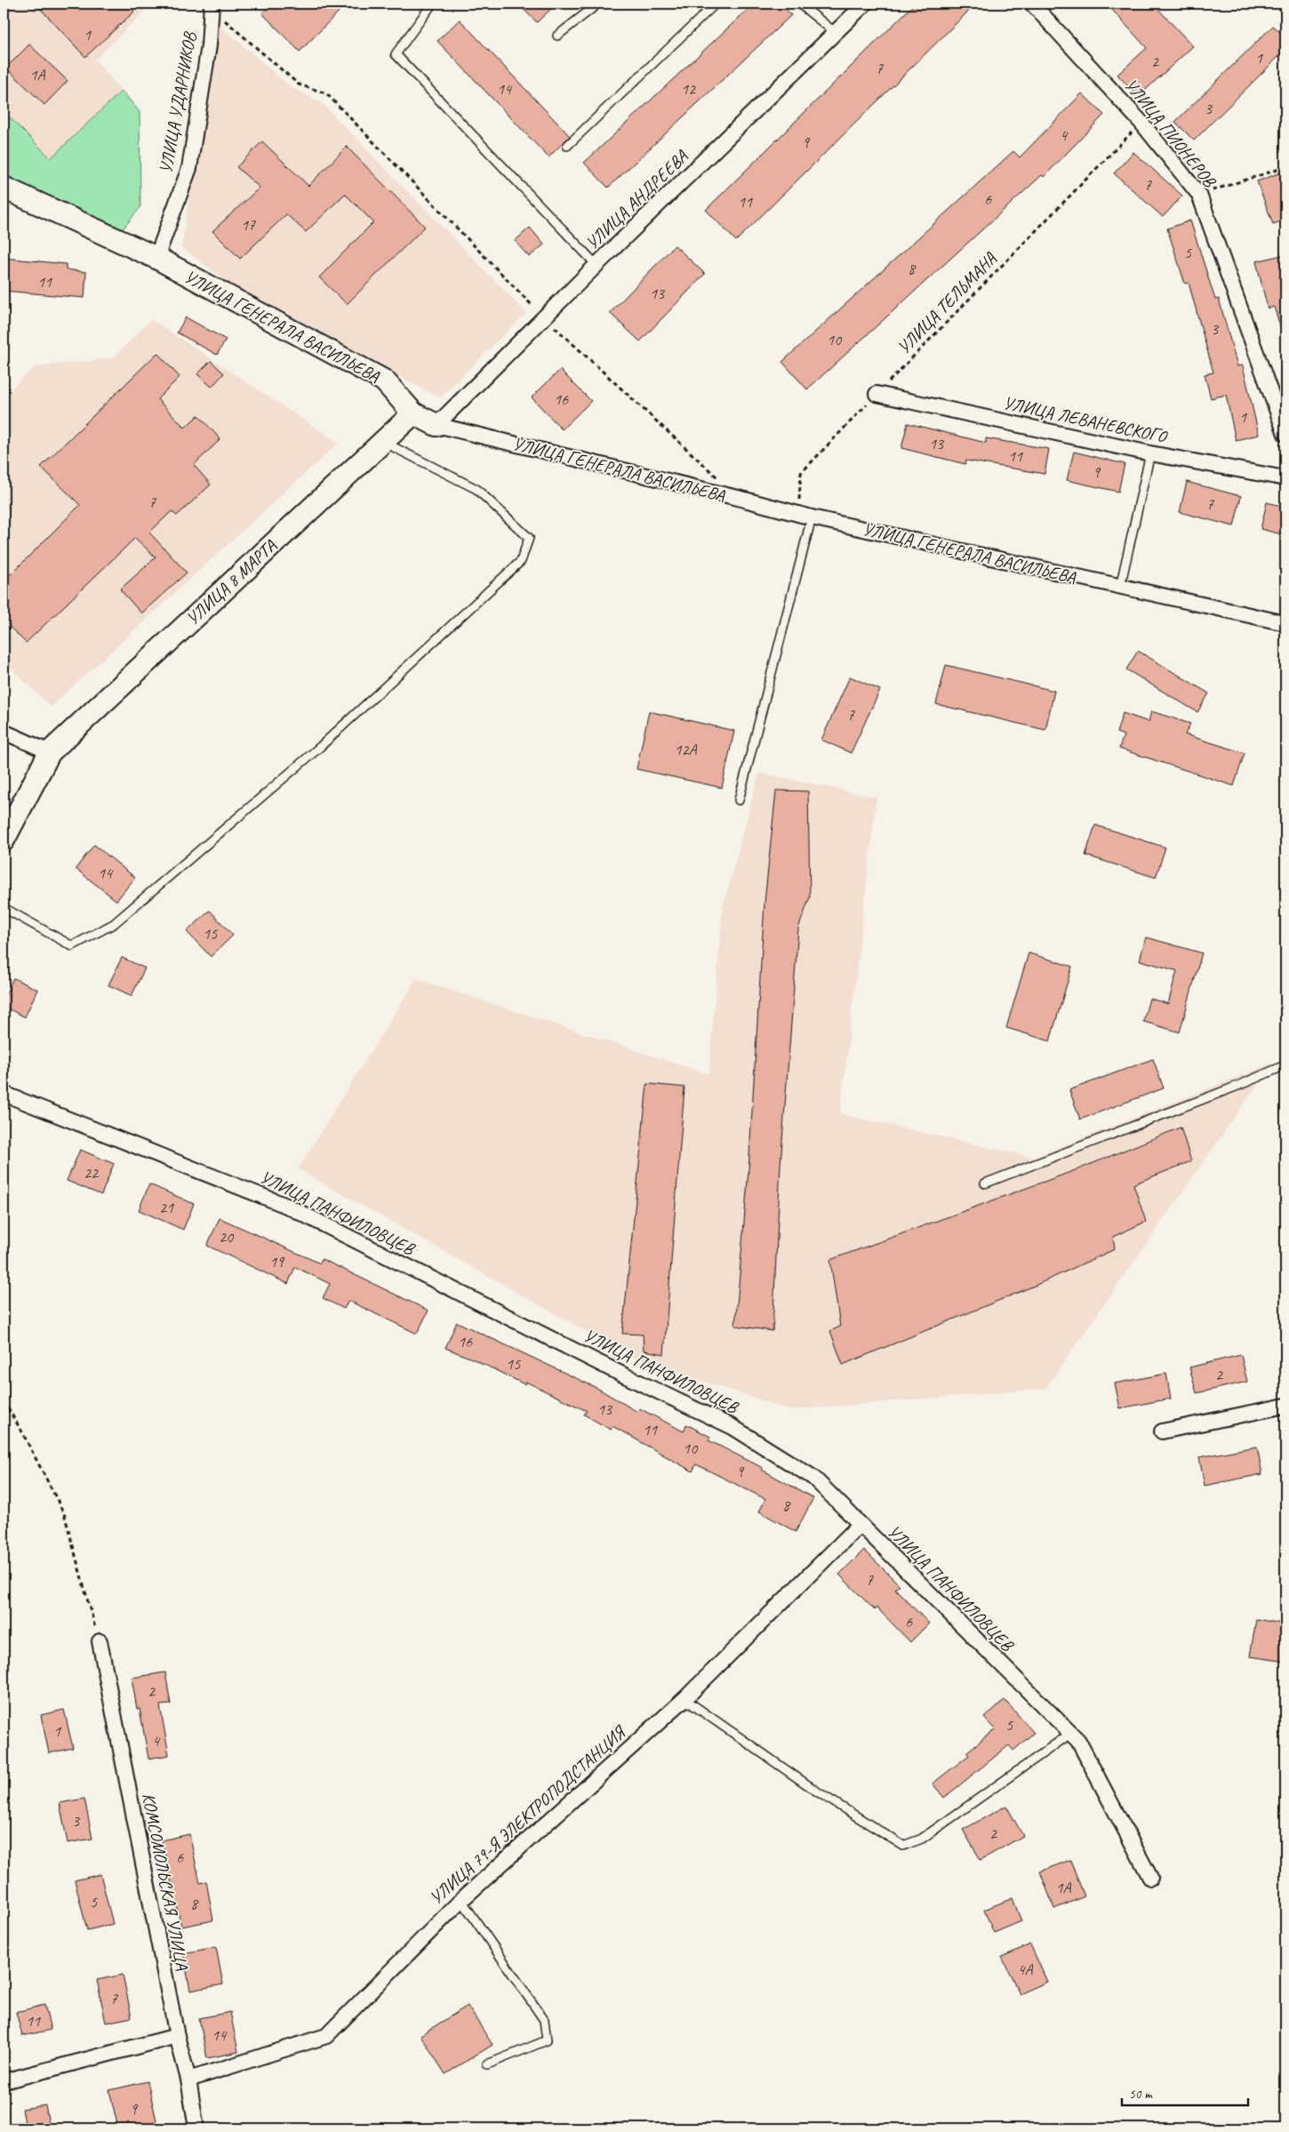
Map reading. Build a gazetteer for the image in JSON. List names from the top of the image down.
{
  "streets": {
    "main road": ["УЛИЦА ГЕНЕРАЛА ВАСИЛЬЕВА", "УЛИЦА 8 МАРТА"],
    "street": [
      "УЛИЦА УДАРНИКОВ",
      "УЛИЦА ПИОНЕРОВ",
      "УЛИЦА АНДРЕЕВА",
      "УЛИЦА ЛЕВАНЕВСКОГО",
      "УЛИЦА ПАНФИЛОВЦЕВ",
      "УЛИЦА 79-Я ЭЛЕКТРОПОДСТАНЦИЯ",
      "КОМСОМОЛЬСКАЯ УЛИЦА"
    ],
    "path": ["УЛИЦА ТЕЛЬМАНА"]
  },
  "crossings": [
    ["УЛИЦА УДАРНИКОВ", "УЛИЦА ГЕНЕРАЛА ВАСИЛЬЕВА"],
    ["УЛИЦА ПИОНЕРОВ", "УЛИЦА ТЕЛЬМАНА"],
    ["УЛИЦА АНДРЕЕВА", "УЛИЦА ГЕНЕРАЛА ВАСИЛЬЕВА"],
    ["УЛИЦА ТЕЛЬМАНА", "УЛИЦА ГЕНЕРАЛА ВАСИЛЬЕВА"],
    ["УЛИЦА ТЕЛЬМАНА", "УЛИЦА ЛЕВАНЕВСКОГО"],
    ["УЛИЦА ГЕНЕРАЛА ВАСИЛЬЕВА", "УЛИЦА 8 МАРТА"],
    ["УЛИЦА ПАНФИЛОВЦЕВ", "УЛИЦА 79-Я ЭЛЕКТРОПОДСТАНЦИЯ"],
    ["УЛИЦА 79-Я ЭЛЕКТРОПОДСТАНЦИЯ", "КОМСОМОЛЬСКАЯ УЛИЦА"]
  ],
  "house_numbers": [
    "1",
    "1",
    "2",
    "7",
    "1А",
    "14",
    "12",
    "3",
    "4",
    "9",
    "7",
    "6",
    "11",
    "17",
    "5",
    "8",
    "11",
    "13",
    "3",
    "10",
    "16",
    "1",
    "13",
    "11",
    "9",
    "7",
    "7",
    "7",
    "12А",
    "14",
    "15",
    "22",
    "21",
    "20",
    "19",
    "16",
    "15",
    "2",
    "13",
    "11",
    "10",
    "9",
    "8",
    "7",
    "6",
    "2",
    "5",
    "1",
    "4",
    "3",
    "2",
    "6",
    "1А",
    "5",
    "8",
    "4А",
    "7",
    "11",
    "14",
    "9"
  ],
  "scale_bar": "50 m"
}
